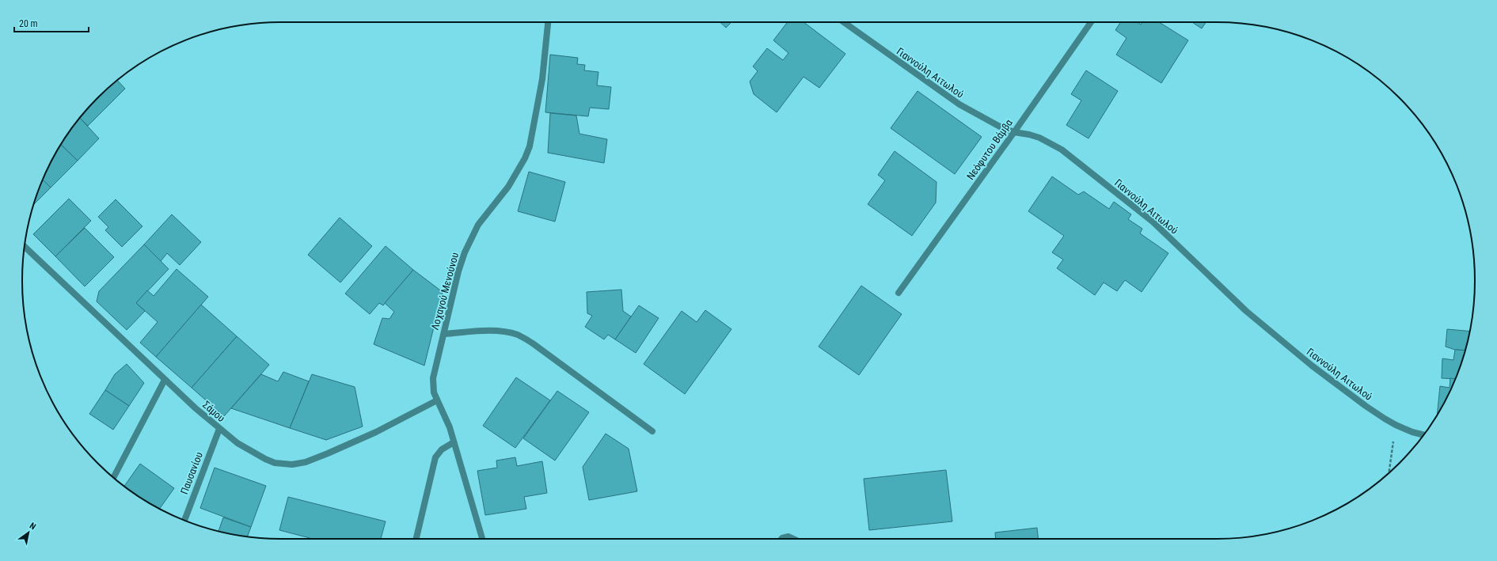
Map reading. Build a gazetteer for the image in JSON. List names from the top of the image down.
{
  "streets": {
    "street": [
      "Γιαννούλη Αιτωλού",
      "Νεόφυτου Βάμβα",
      "Λοχαγού Μενούνου",
      "Σάμου",
      "Παυσανίου"
    ]
  },
  "crossings": [
    ["Γιαννούλη Αιτωλού", "Νεόφυτου Βάμβα"],
    ["Λοχαγού Μενούνου", "Σάμου"],
    ["Σάμου", "Παυσανίου"]
  ],
  "scale_bar": "20 m",
  "north": "top right"
}
